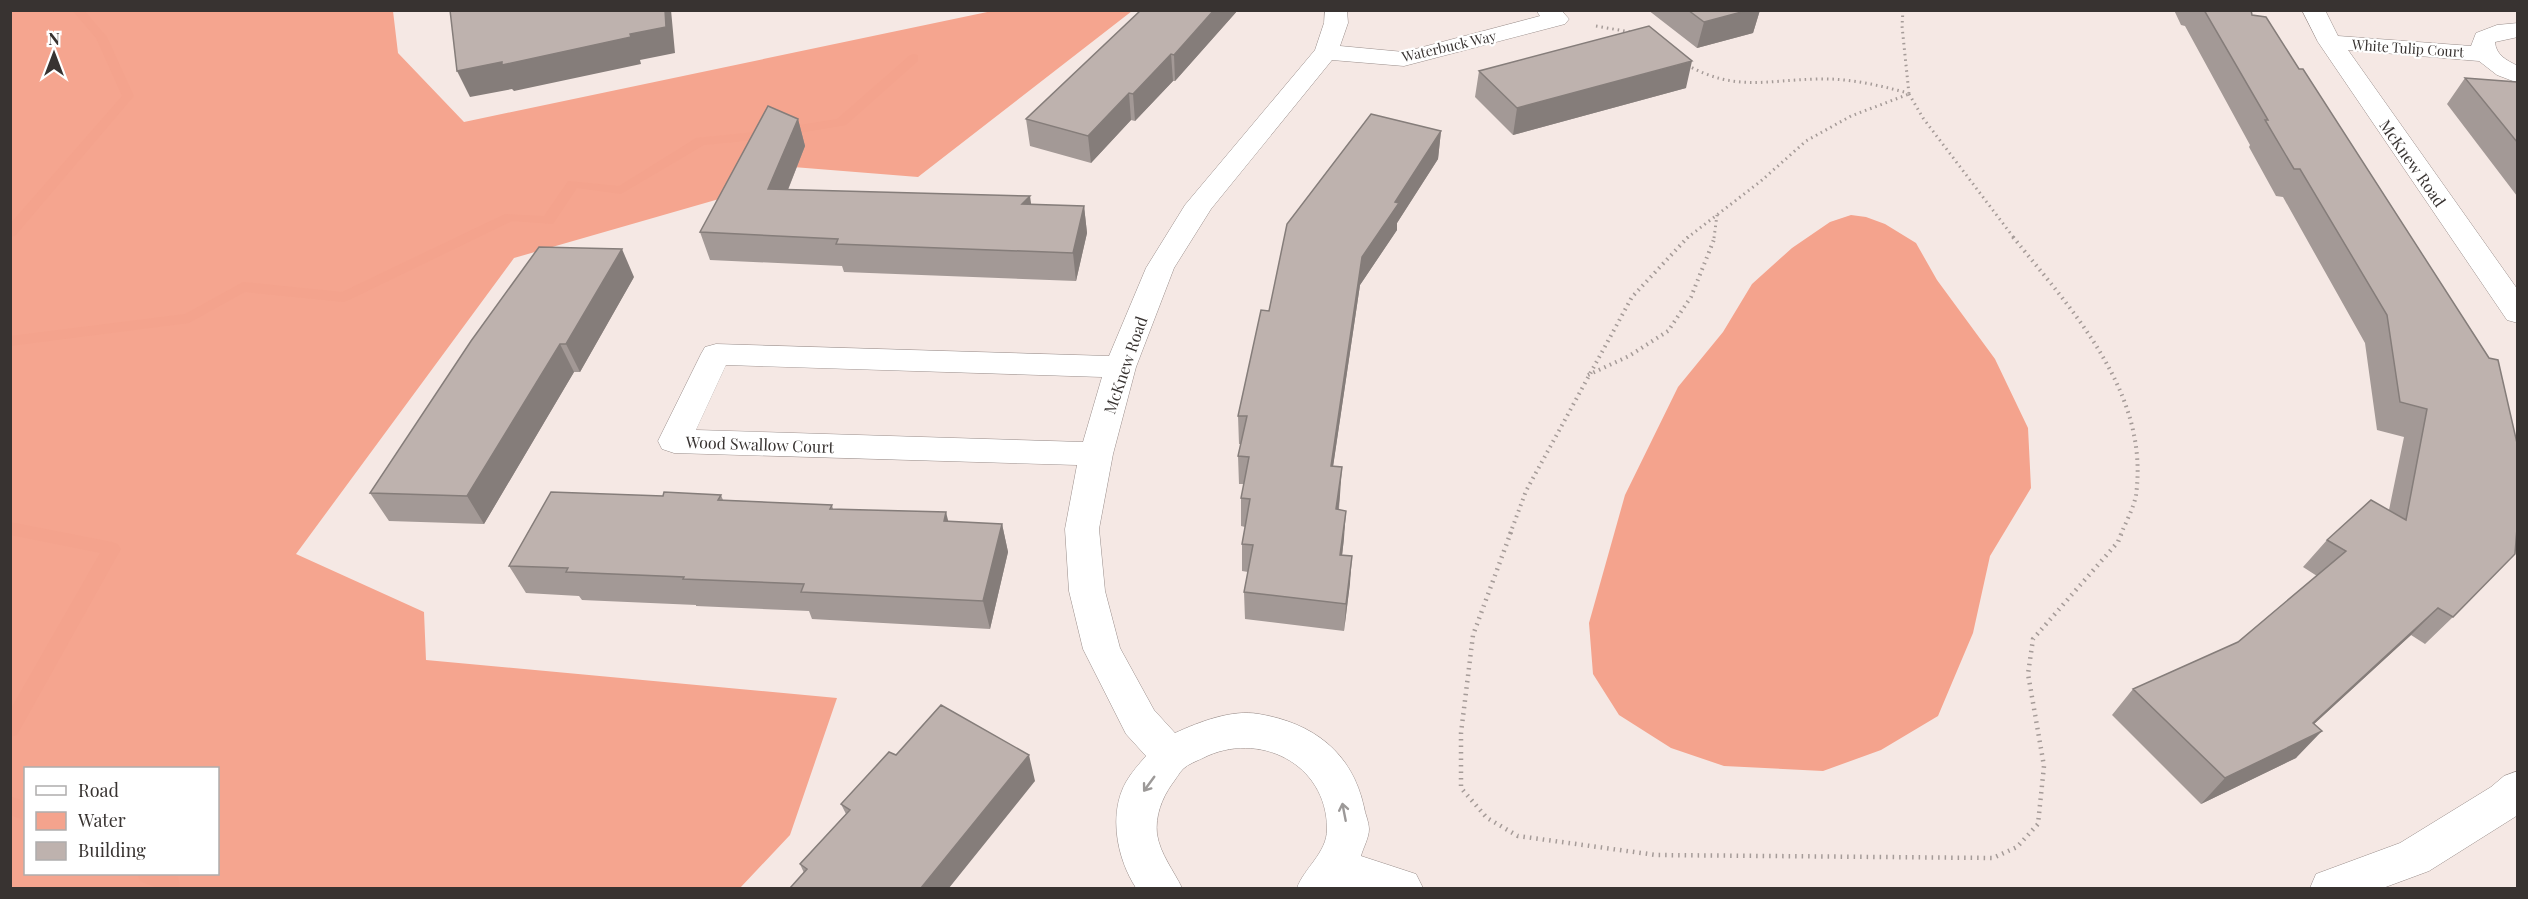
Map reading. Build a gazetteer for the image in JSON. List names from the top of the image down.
{
  "streets": {
    "street": [
      "Waterbuck Way",
      "White Tulip Court",
      "McKnew Road",
      "Wood Swallow Court"
    ]
  },
  "crossings": [
    ["Waterbuck Way", "McKnew Road"],
    ["White Tulip Court", "McKnew Road"],
    ["McKnew Road", "Wood Swallow Court"]
  ],
  "legend": ["Road", "Water", "Building"],
  "north": "top"
}
